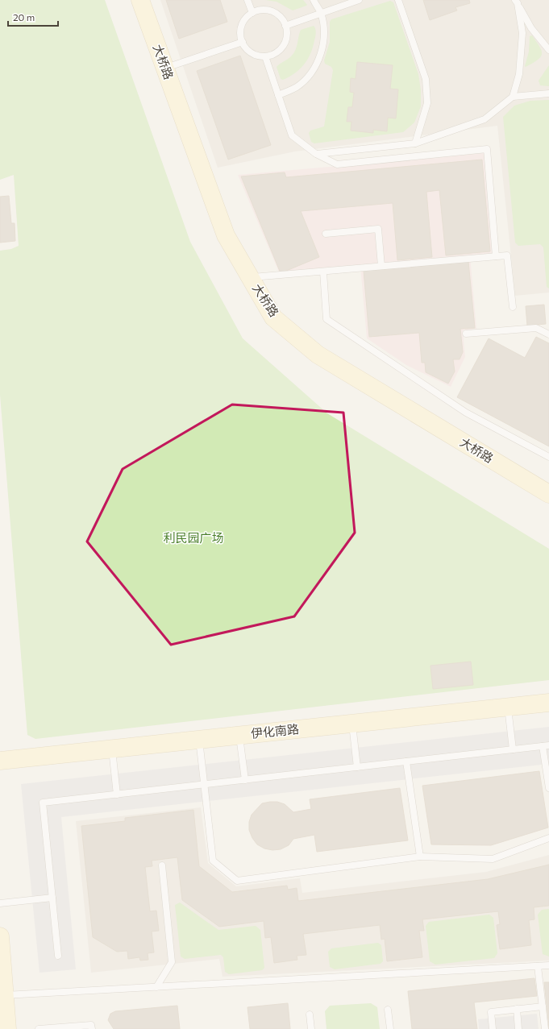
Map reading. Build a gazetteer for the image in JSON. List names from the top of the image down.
{
  "streets": {
    "main road": ["大桥路", "伊化南路"]
  },
  "parks": ["利民园广场"],
  "scale_bar": "20 m"
}
